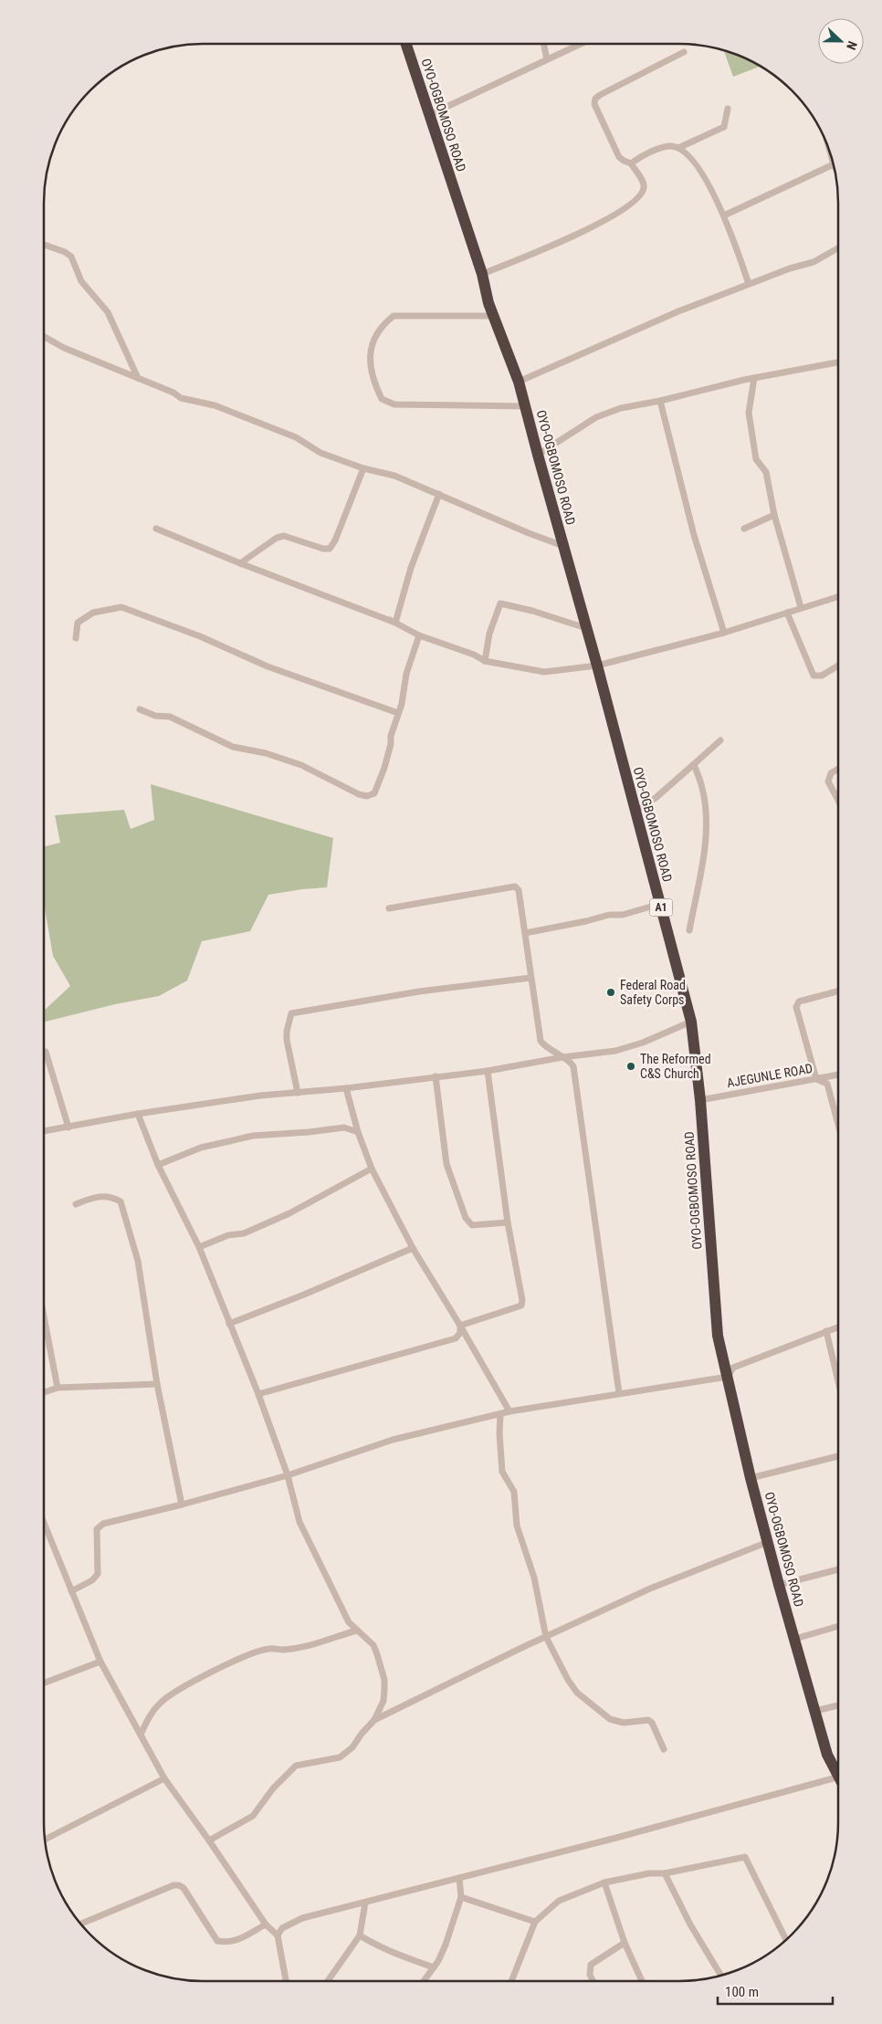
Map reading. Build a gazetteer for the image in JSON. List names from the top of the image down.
{
  "streets": {
    "highway": ["OYO-OGBOMOSO ROAD", "A1"],
    "street": ["AJEGUNLE ROAD"]
  },
  "crossings": [
    ["OYO-OGBOMOSO ROAD", "AJEGUNLE ROAD"]
  ],
  "places": ["Federal Road Safety Corps", "The Reformed C&S Church"],
  "scale_bar": "100 m",
  "north": "right"
}
